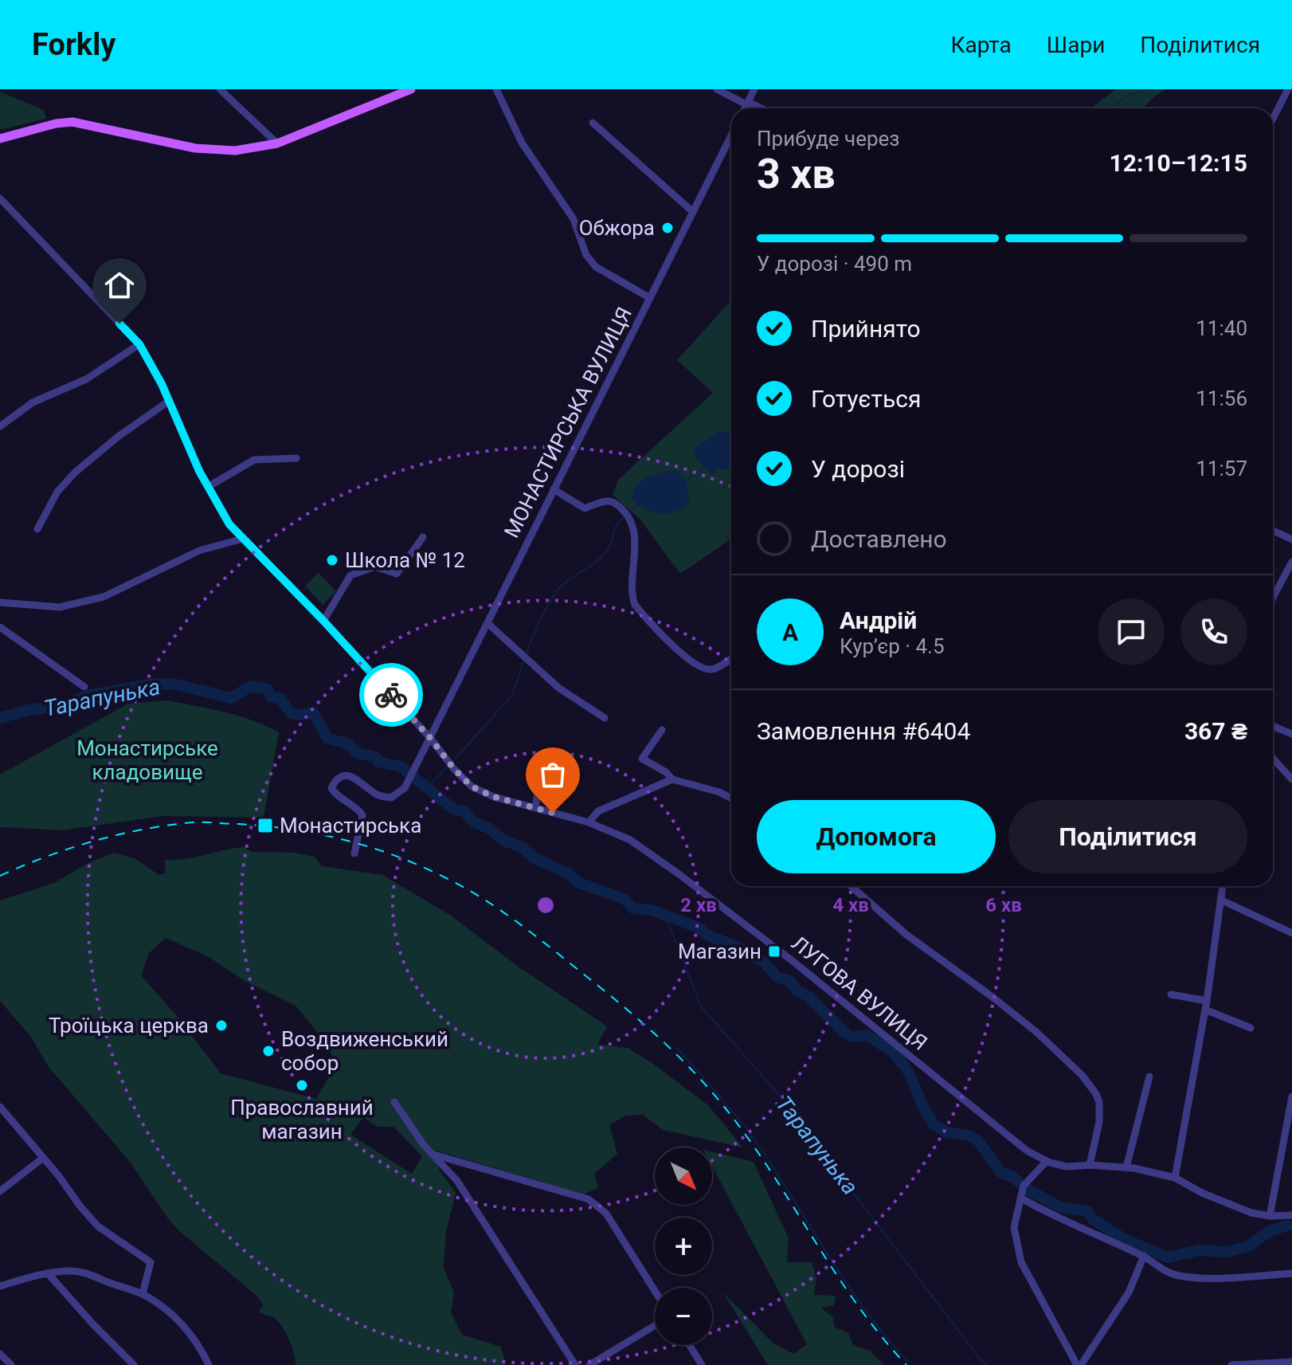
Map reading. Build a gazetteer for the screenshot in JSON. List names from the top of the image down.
{
  "streets": {
    "street": ["МОНАСТИРСЬКА ВУЛИЦЯ", "ЛУГОВА ВУЛИЦЯ"]
  },
  "crossings": [
    ["МОНАСТИРСЬКА ВУЛИЦЯ", "ЛУГОВА ВУЛИЦЯ"]
  ],
  "water": ["Тарапунька"],
  "parks": ["Монастирське кладовище"],
  "places": {
    "other": [
      "Обжора",
      "Школа № 12",
      "Троїцька церква",
      "Воздвиженський собор",
      "Православний магазин"
    ],
    "transit": ["Монастирська", "Магазин"]
  },
  "north": "bottom right",
  "page": {
    "header": "Forkly",
    "nav": ["Карта", "Шари", "Поділитися"],
    "heading": ["3 хв", "Прибуде через", "12:10–12:15"],
    "panel": [
      "Андрій",
      "Кур’єр · 4.5",
      "Замовлення #6404",
      "367 ₴"
    ],
    "bar": "У дорозі · 490 m",
    "list": [
      ["Прийнято", "11:40"],
      ["Готується", "11:56"],
      ["У дорозі", "11:57"],
      "Доставлено"
    ],
    "round": "А",
    "buttons": ["Допомога", "Поділитися"],
    "map_buttons": ["+", "−"]
  },
  "rings": ["2 хв", "4 хв", "6 хв"]
}
